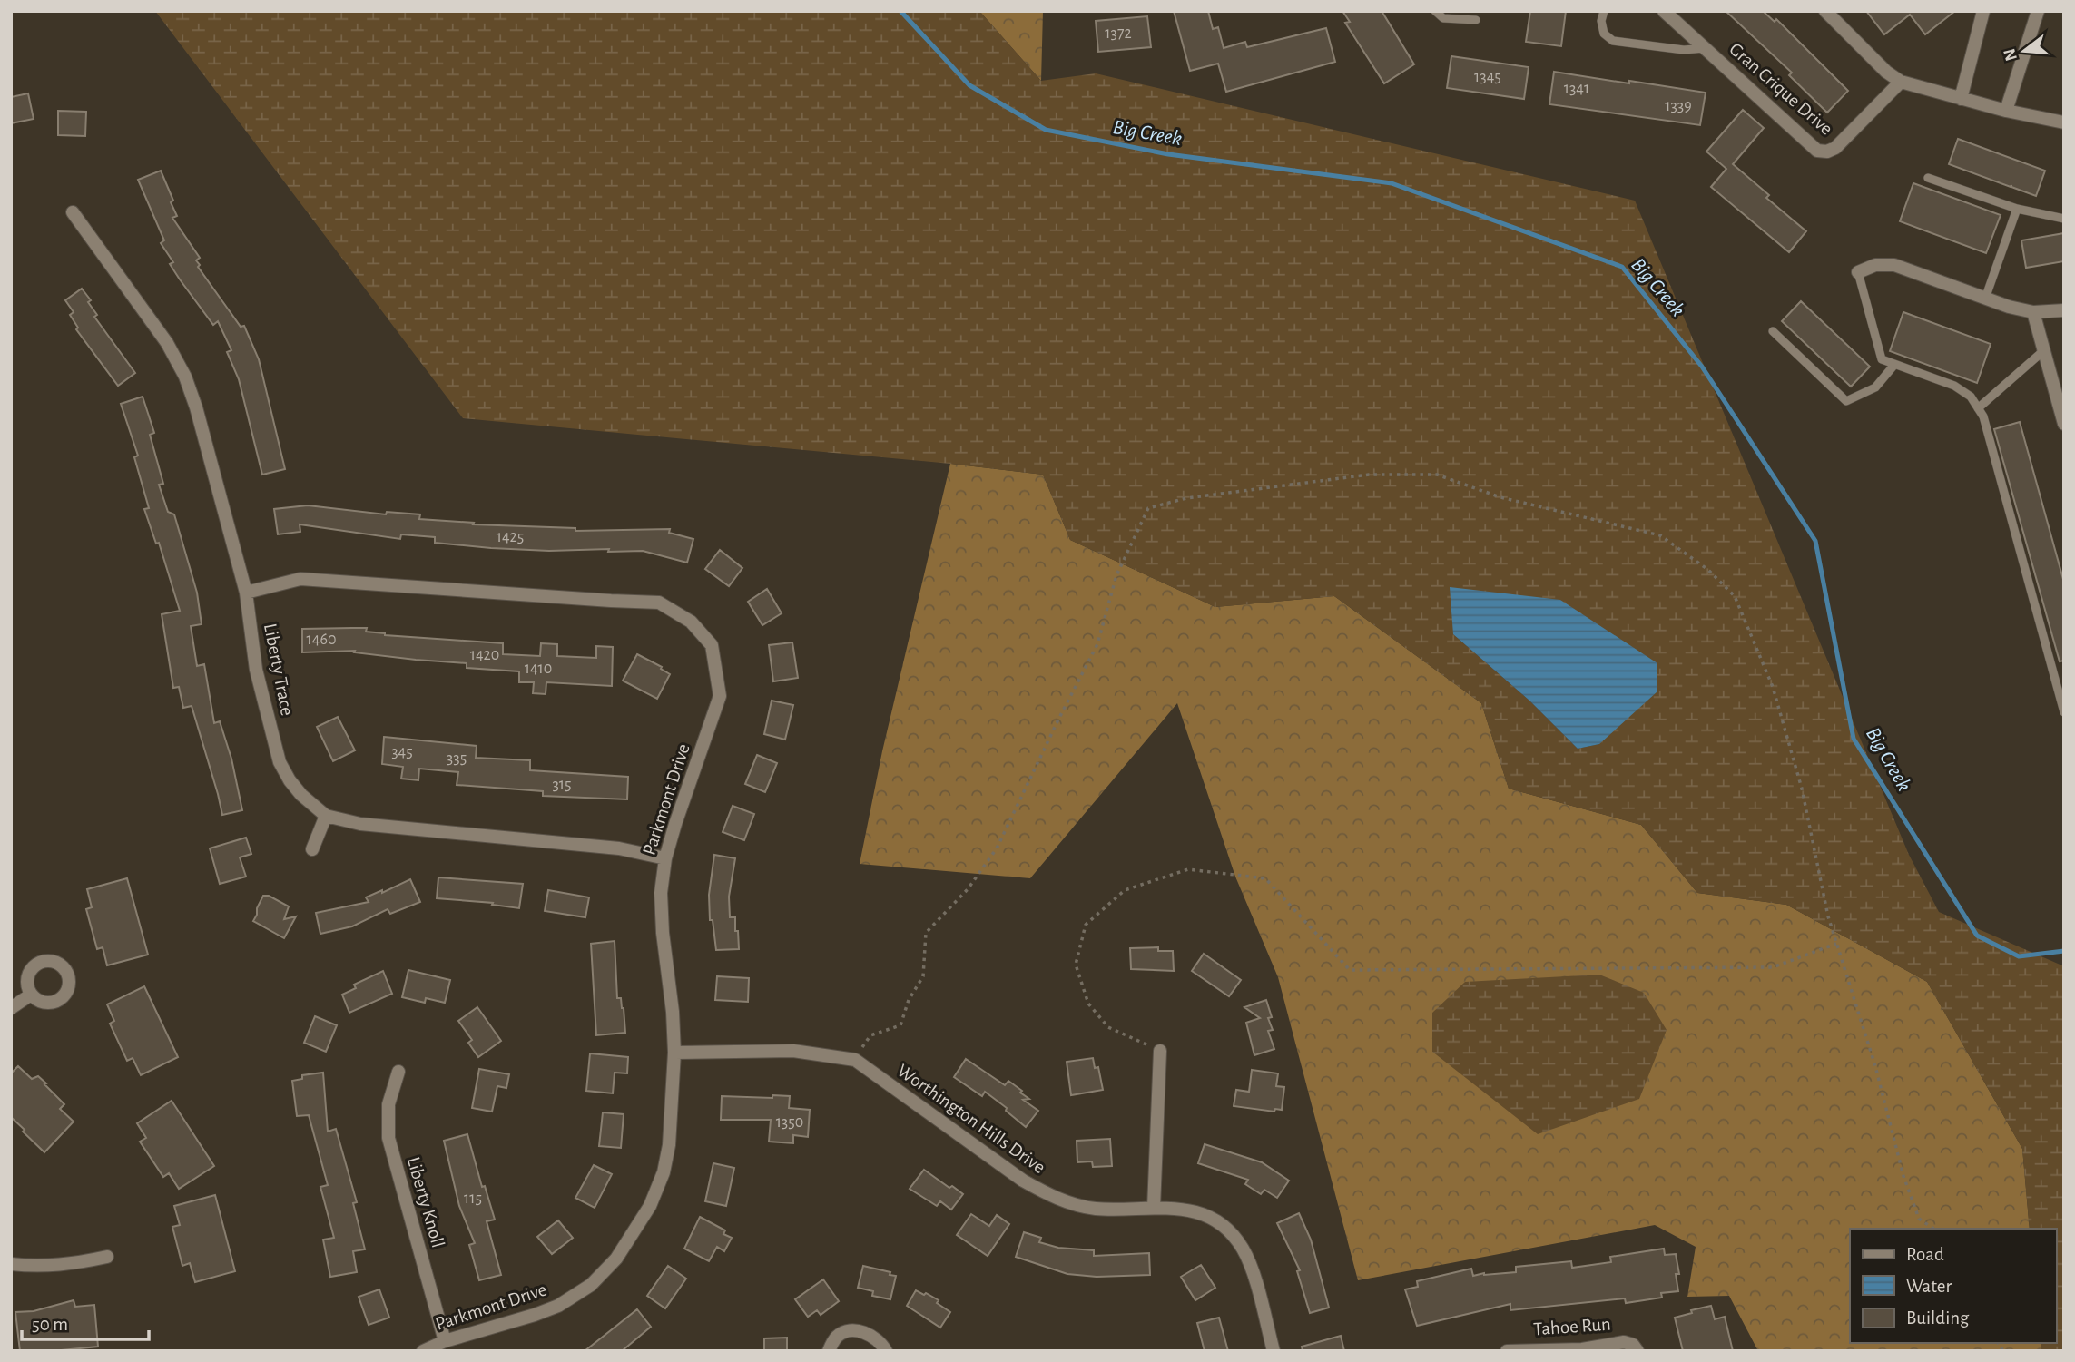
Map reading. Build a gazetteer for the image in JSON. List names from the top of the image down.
{
  "streets": {
    "street": [
      "Gran Crique Drive",
      "Liberty Trace",
      "Parkmont Drive",
      "Worthington Hills Drive",
      "Liberty Knoll",
      "Tahoe Run"
    ]
  },
  "crossings": [
    ["Liberty Trace", "Parkmont Drive"],
    ["Parkmont Drive", "Worthington Hills Drive"],
    ["Parkmont Drive", "Liberty Knoll"]
  ],
  "water": ["Big Creek"],
  "house_numbers": [
    "1372",
    "1345",
    "1341",
    "1339",
    "1425",
    "1460",
    "1420",
    "1410",
    "345",
    "335",
    "315",
    "1350",
    "115"
  ],
  "legend": ["Road", "Water", "Building"],
  "scale_bar": "50 m",
  "north": "left"
}
